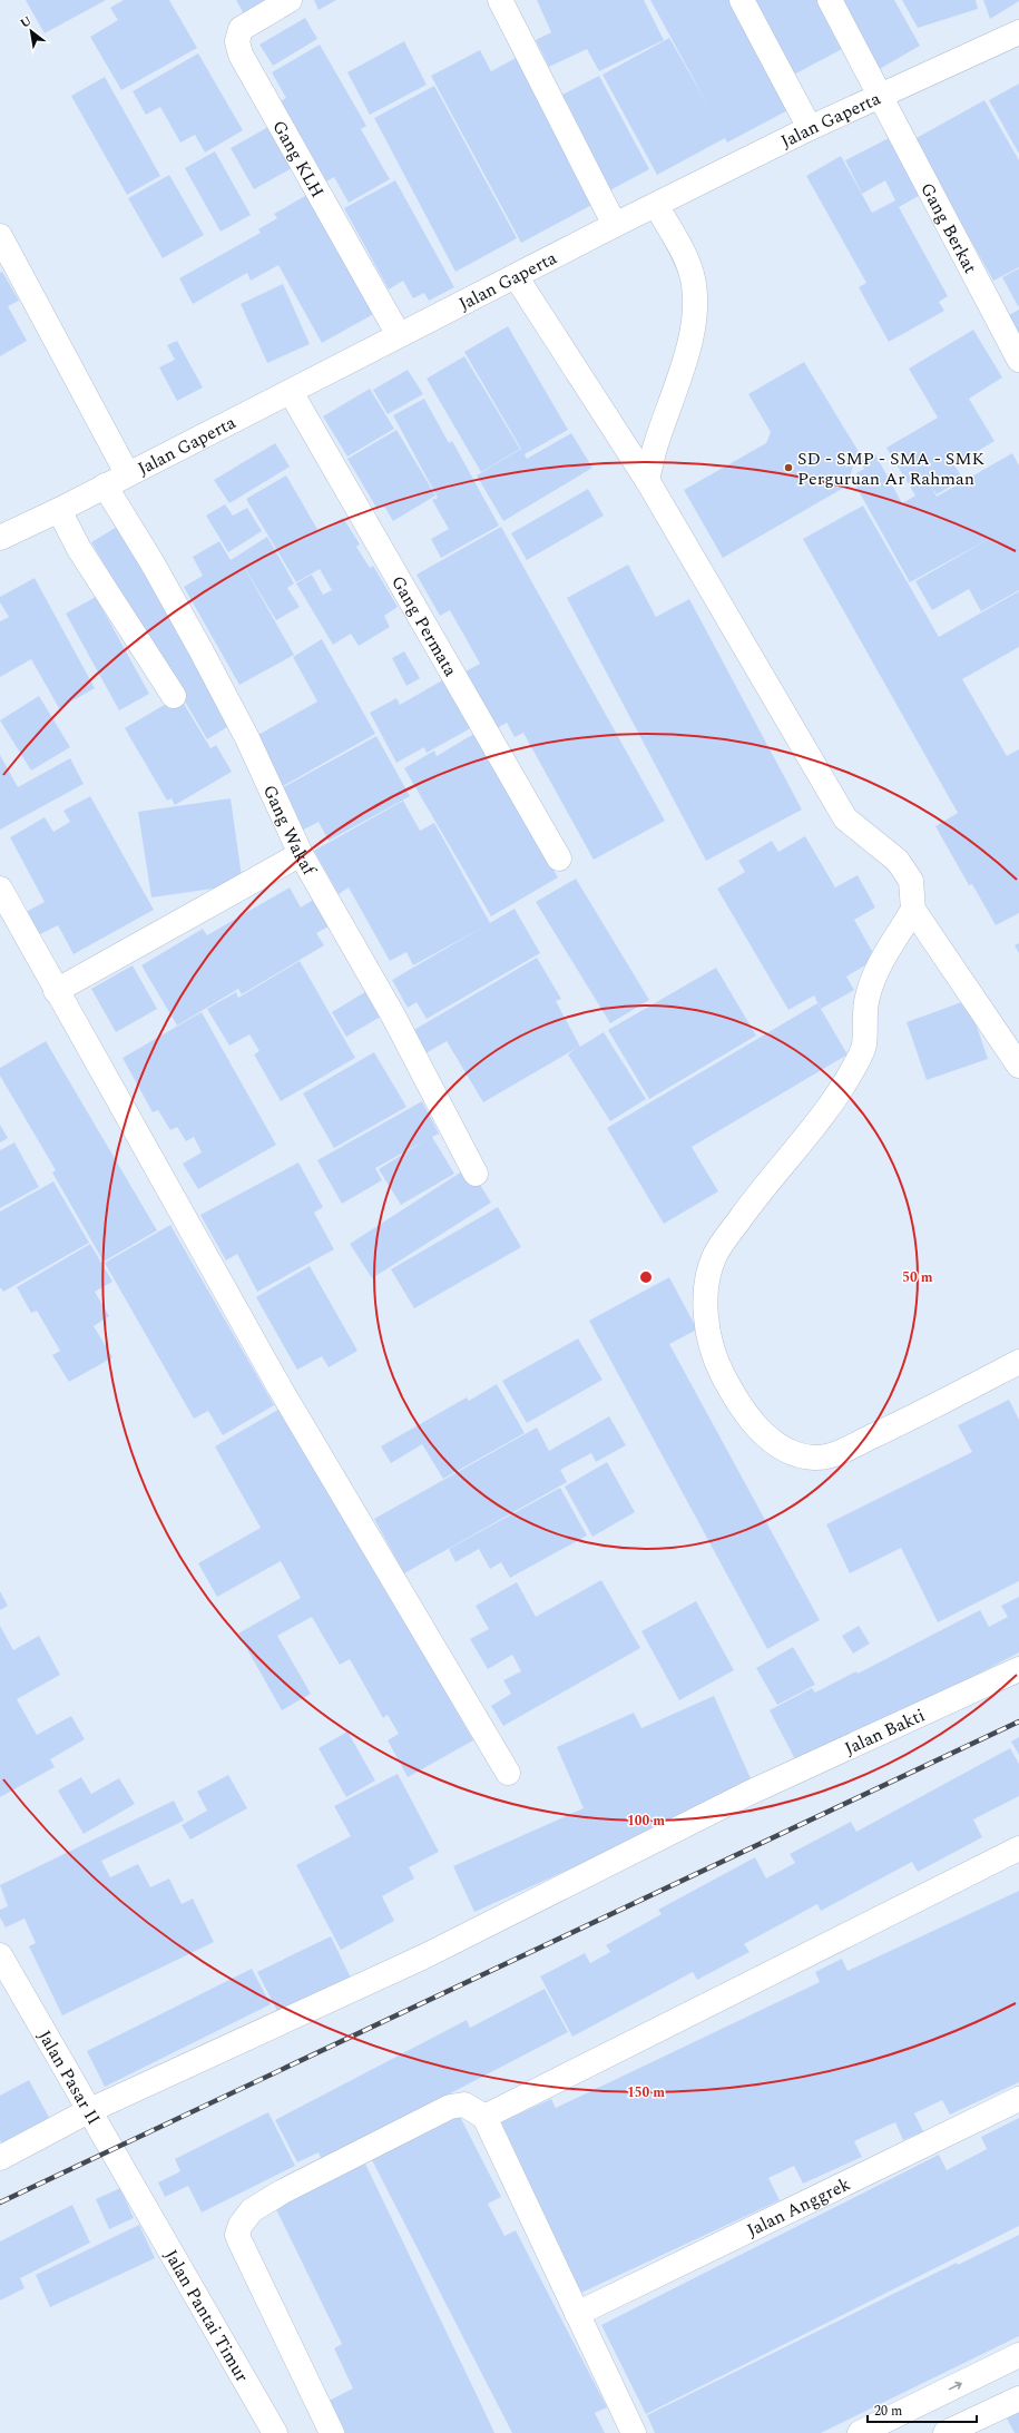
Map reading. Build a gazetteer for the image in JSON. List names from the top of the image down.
{
  "streets": {
    "street": [
      "Jalan Gaperta",
      "Gang KLH",
      "Gang Berkat",
      "Gang Permata",
      "Gang Wakaf",
      "Jalan Bakti",
      "Jalan Pasar II",
      "Jalan Anggrek",
      "Jalan Pantai Timur"
    ]
  },
  "crossings": [
    ["Jalan Gaperta", "Gang KLH"],
    ["Jalan Gaperta", "Gang Berkat"],
    ["Jalan Gaperta", "Gang Permata"],
    ["Jalan Gaperta", "Gang Wakaf"],
    ["Jalan Bakti", "Jalan Pasar II"],
    ["Jalan Pasar II", "Jalan Pantai Timur"]
  ],
  "places": ["SD - SMP - SMA - SMK Perguruan Ar Rahman"],
  "scale_bar": "20 m",
  "north": "top left",
  "rings": ["50 m", "100 m", "150 m"]
}
